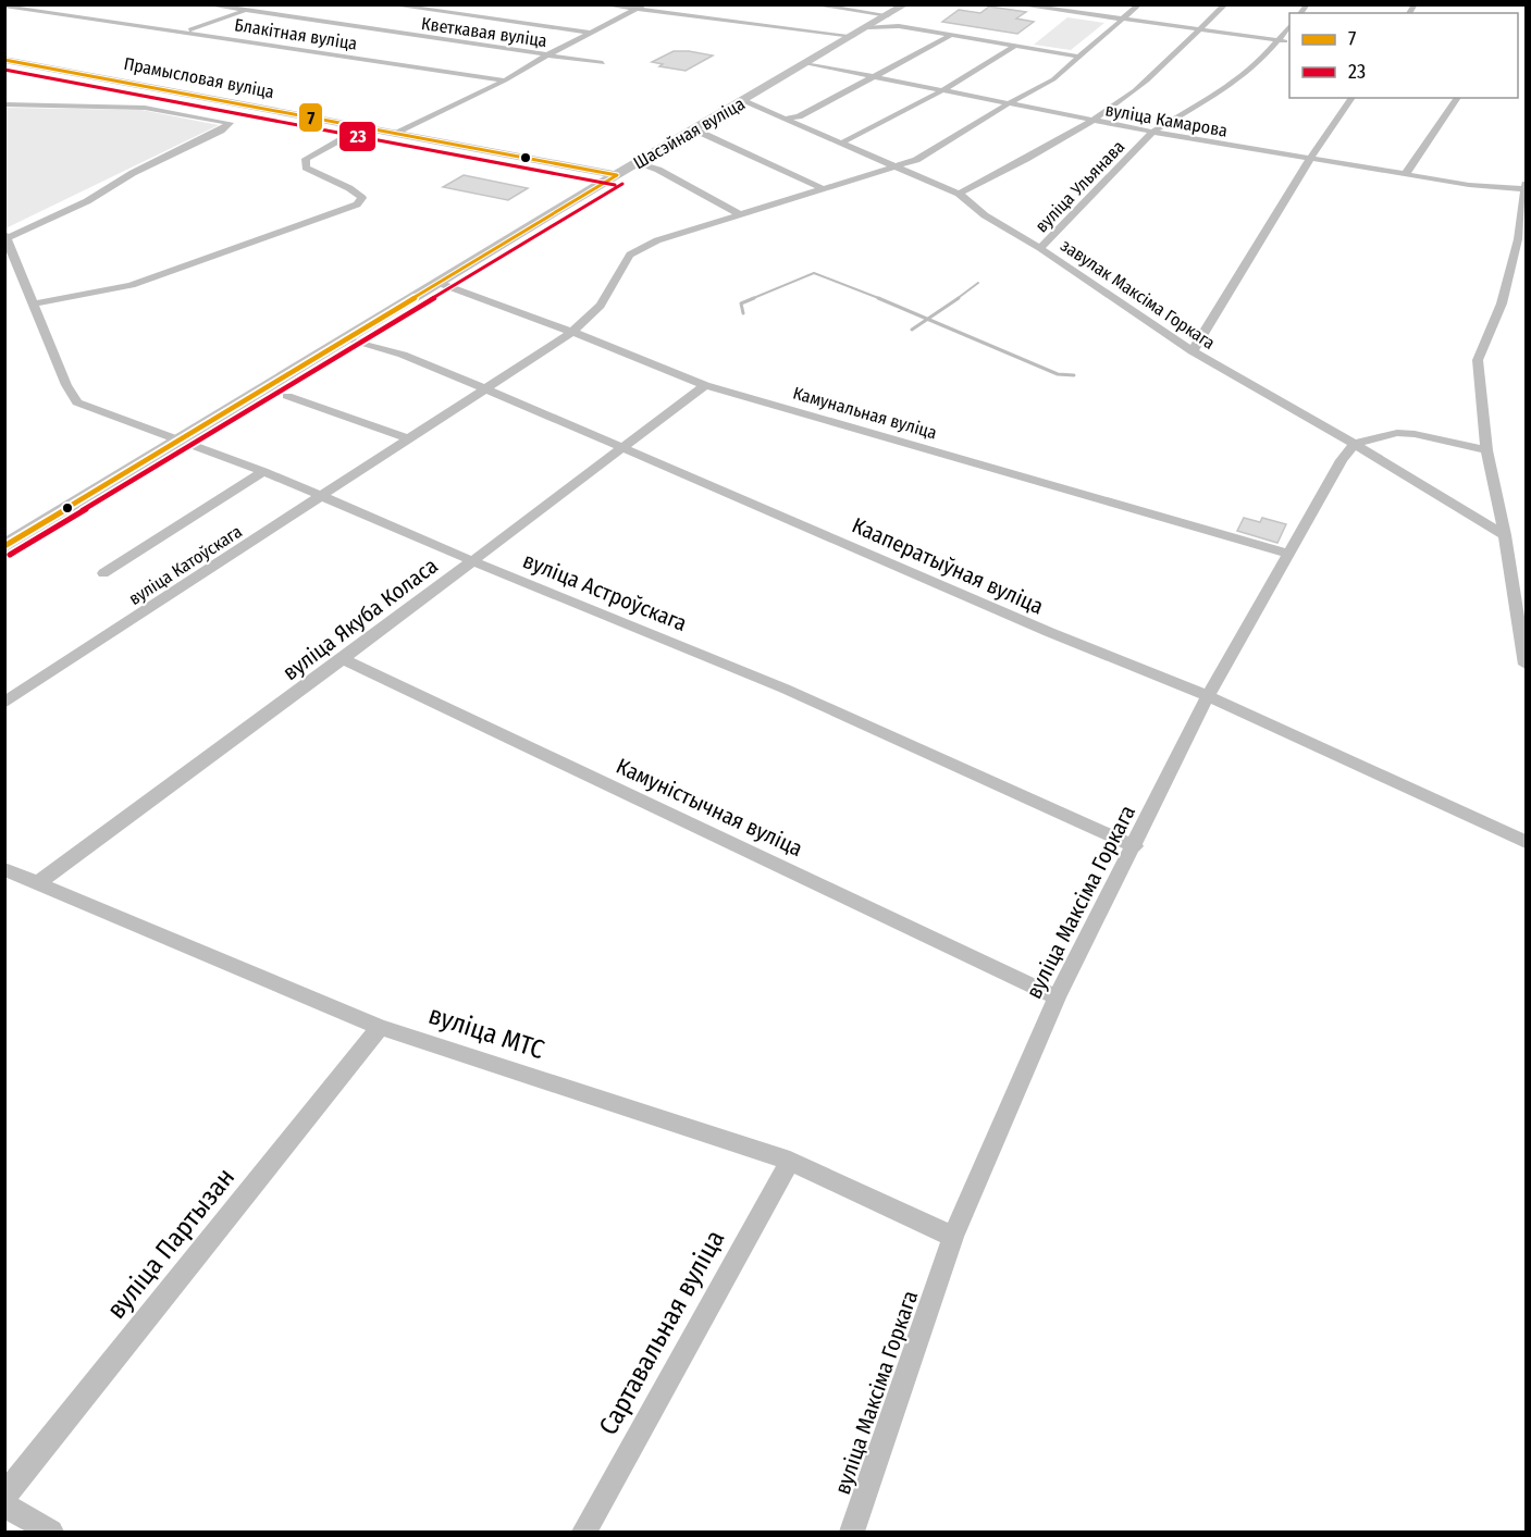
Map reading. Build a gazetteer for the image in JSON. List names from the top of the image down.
{
  "streets": {
    "main road": ["Прамысловая вуліца", "Шасэйная вуліца"],
    "street": [
      "Кветкавая вуліца",
      "Блакітная вуліца",
      "вуліца Камарова",
      "вуліца Ульянава",
      "завулак Максіма Горкага",
      "Камунальная вуліца",
      "вуліца Катоўскага",
      "Кааператыўная вуліца",
      "вуліца Астроўскага",
      "вуліца Якуба Коласа",
      "Камуністычная вуліца",
      "вуліца Максіма Горкага",
      "вуліца МТС",
      "вуліца Партызан",
      "Сартавальная вуліца"
    ]
  },
  "crossings": [
    ["Прамысловая вуліца", "Шасэйная вуліца"],
    ["вуліца Камарова", "Шасэйная вуліца"],
    ["вуліца Камарова", "вуліца Ульянава"],
    ["вуліца Камарова", "вуліца Катоўскага"],
    ["Шасэйная вуліца", "завулак Максіма Горкага"],
    ["Шасэйная вуліца", "Камунальная вуліца"],
    ["Шасэйная вуліца", "Кааператыўная вуліца"],
    ["Шасэйная вуліца", "вуліца Астроўскага"],
    ["вуліца Ульянава", "завулак Максіма Горкага"],
    ["завулак Максіма Горкага", "вуліца Катоўскага"],
    ["завулак Максіма Горкага", "вуліца Максіма Горкага"],
    ["Камунальная вуліца", "вуліца Катоўскага"],
    ["Камунальная вуліца", "вуліца Якуба Коласа"],
    ["Камунальная вуліца", "вуліца Максіма Горкага"],
    ["вуліца Катоўскага", "Кааператыўная вуліца"],
    ["вуліца Катоўскага", "вуліца Астроўскага"],
    ["Кааператыўная вуліца", "вуліца Якуба Коласа"],
    ["Кааператыўная вуліца", "вуліца Максіма Горкага"],
    ["вуліца Астроўскага", "вуліца Якуба Коласа"],
    ["вуліца Астроўскага", "вуліца Максіма Горкага"],
    ["вуліца Якуба Коласа", "Камуністычная вуліца"],
    ["вуліца Якуба Коласа", "вуліца МТС"],
    ["Камуністычная вуліца", "вуліца Максіма Горкага"],
    ["вуліца Максіма Горкага", "вуліца МТС"],
    ["вуліца МТС", "вуліца Партызан"],
    ["вуліца МТС", "Сартавальная вуліца"]
  ],
  "lines": ["transit line 7", "transit line 23"],
  "legend": ["7", "23"]
}
